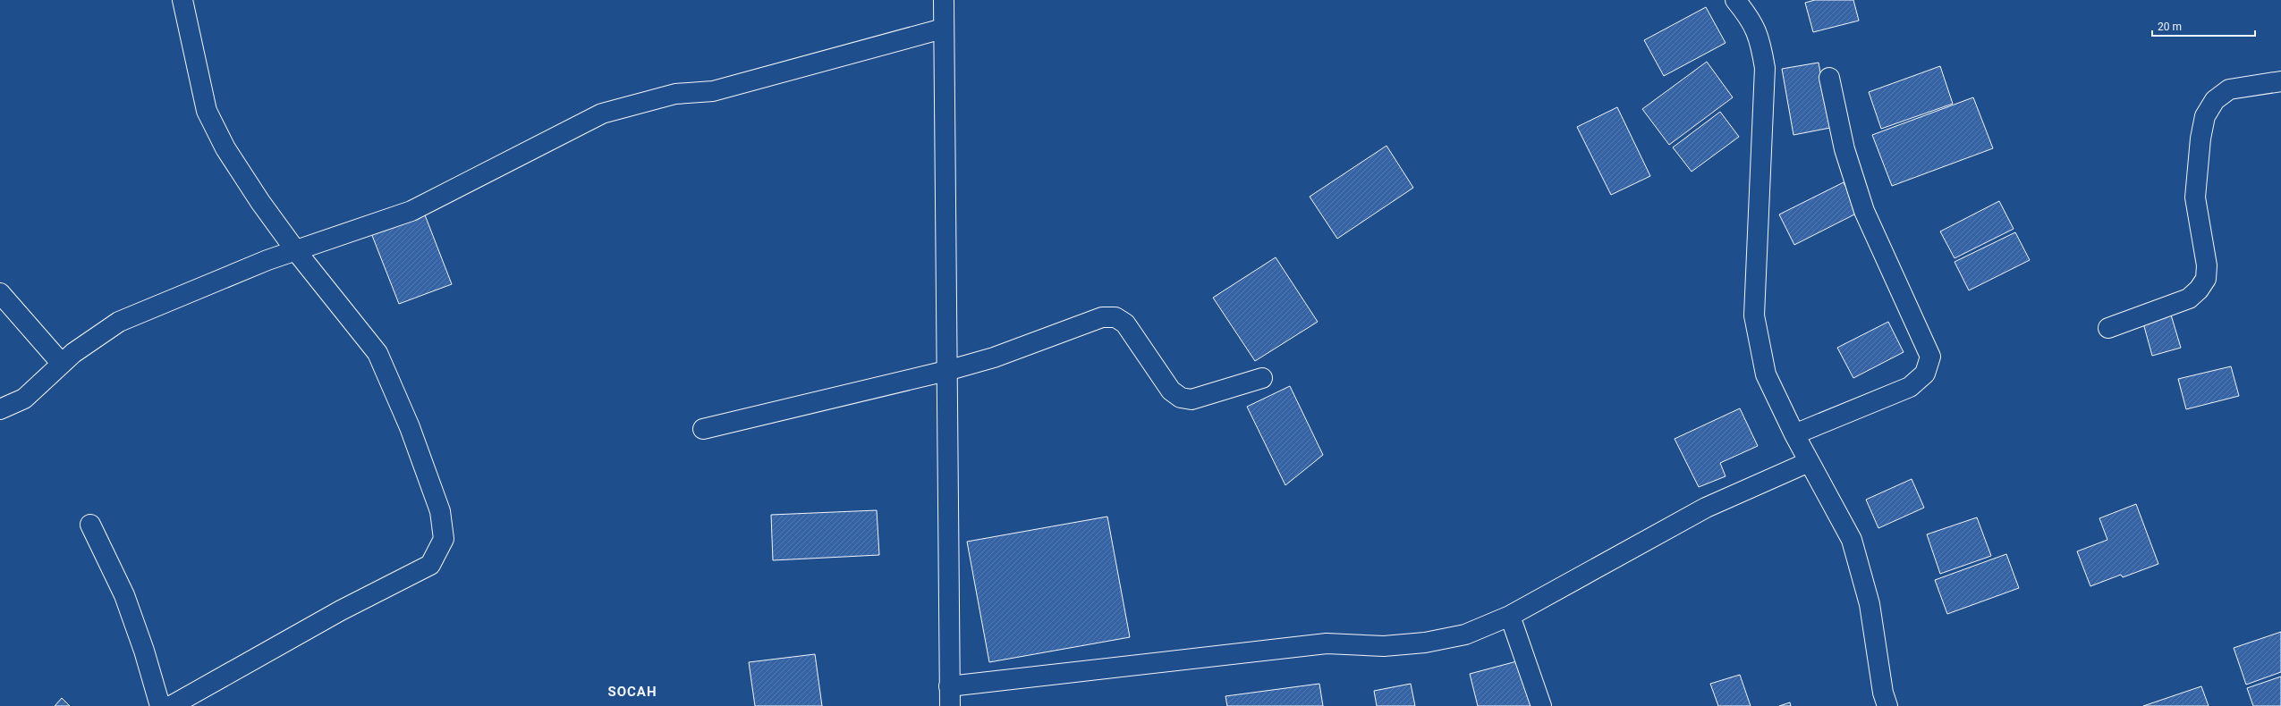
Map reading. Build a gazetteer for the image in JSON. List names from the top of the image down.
{
  "districts": ["SOCAH"],
  "scale_bar": "20 m"
}
